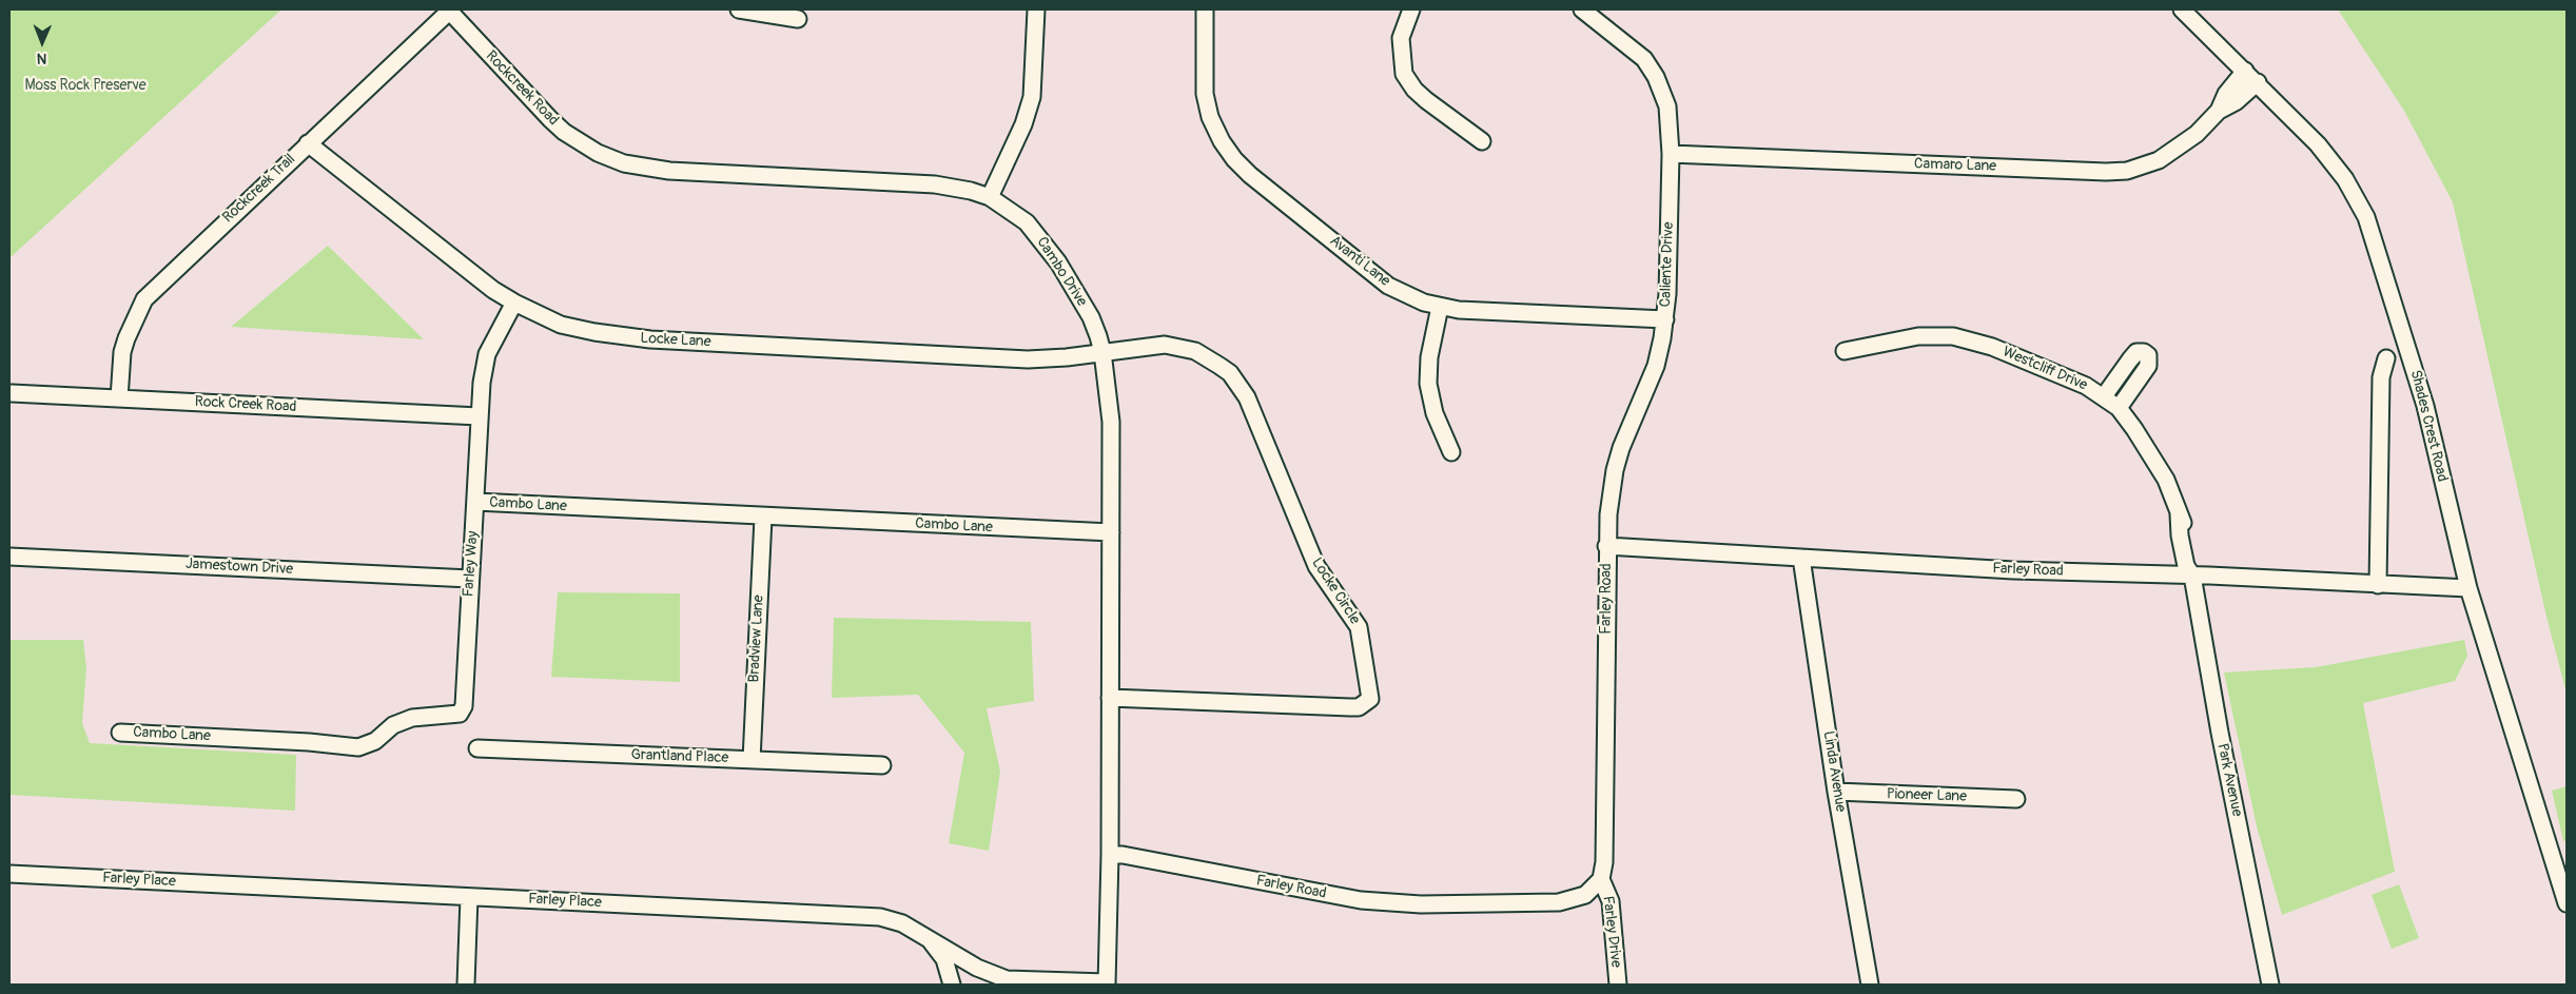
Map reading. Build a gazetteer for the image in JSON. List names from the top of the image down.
{
  "streets": {
    "street": [
      "Rockcreek Road",
      "Camaro Lane",
      "Rockcreek Trail",
      "Avanti Lane",
      "Caliente Drive",
      "Cambo Drive",
      "Locke Lane",
      "Westcliff Drive",
      "Rock Creek Road",
      "Shades Crest Road",
      "Cambo Lane",
      "Farley Way",
      "Jamestown Drive",
      "Farley Road",
      "Locke Circle",
      "Bradview Lane",
      "Grantland Place",
      "Linda Avenue",
      "Park Avenue",
      "Pioneer Lane",
      "Farley Place",
      "Farley Drive"
    ]
  },
  "crossings": [
    ["Rockcreek Road", "Rockcreek Trail"],
    ["Rockcreek Road", "Cambo Drive"],
    ["Camaro Lane", "Caliente Drive"],
    ["Camaro Lane", "Shades Crest Road"],
    ["Rockcreek Trail", "Locke Lane"],
    ["Rockcreek Trail", "Rock Creek Road"],
    ["Avanti Lane", "Caliente Drive"],
    ["Caliente Drive", "Farley Road"],
    ["Cambo Drive", "Locke Lane"],
    ["Cambo Drive", "Cambo Lane"],
    ["Cambo Drive", "Locke Circle"],
    ["Locke Lane", "Farley Way"],
    ["Locke Lane", "Locke Circle"],
    ["Westcliff Drive", "Farley Road"],
    ["Westcliff Drive", "Park Avenue"],
    ["Rock Creek Road", "Farley Way"],
    ["Shades Crest Road", "Farley Road"],
    ["Cambo Lane", "Farley Way"],
    ["Cambo Lane", "Bradview Lane"],
    ["Farley Way", "Jamestown Drive"],
    ["Farley Road", "Linda Avenue"],
    ["Farley Road", "Park Avenue"],
    ["Farley Road", "Farley Drive"],
    ["Bradview Lane", "Grantland Place"],
    ["Linda Avenue", "Pioneer Lane"]
  ],
  "parks": ["Moss Rock Preserve"],
  "north": "bottom"
}
